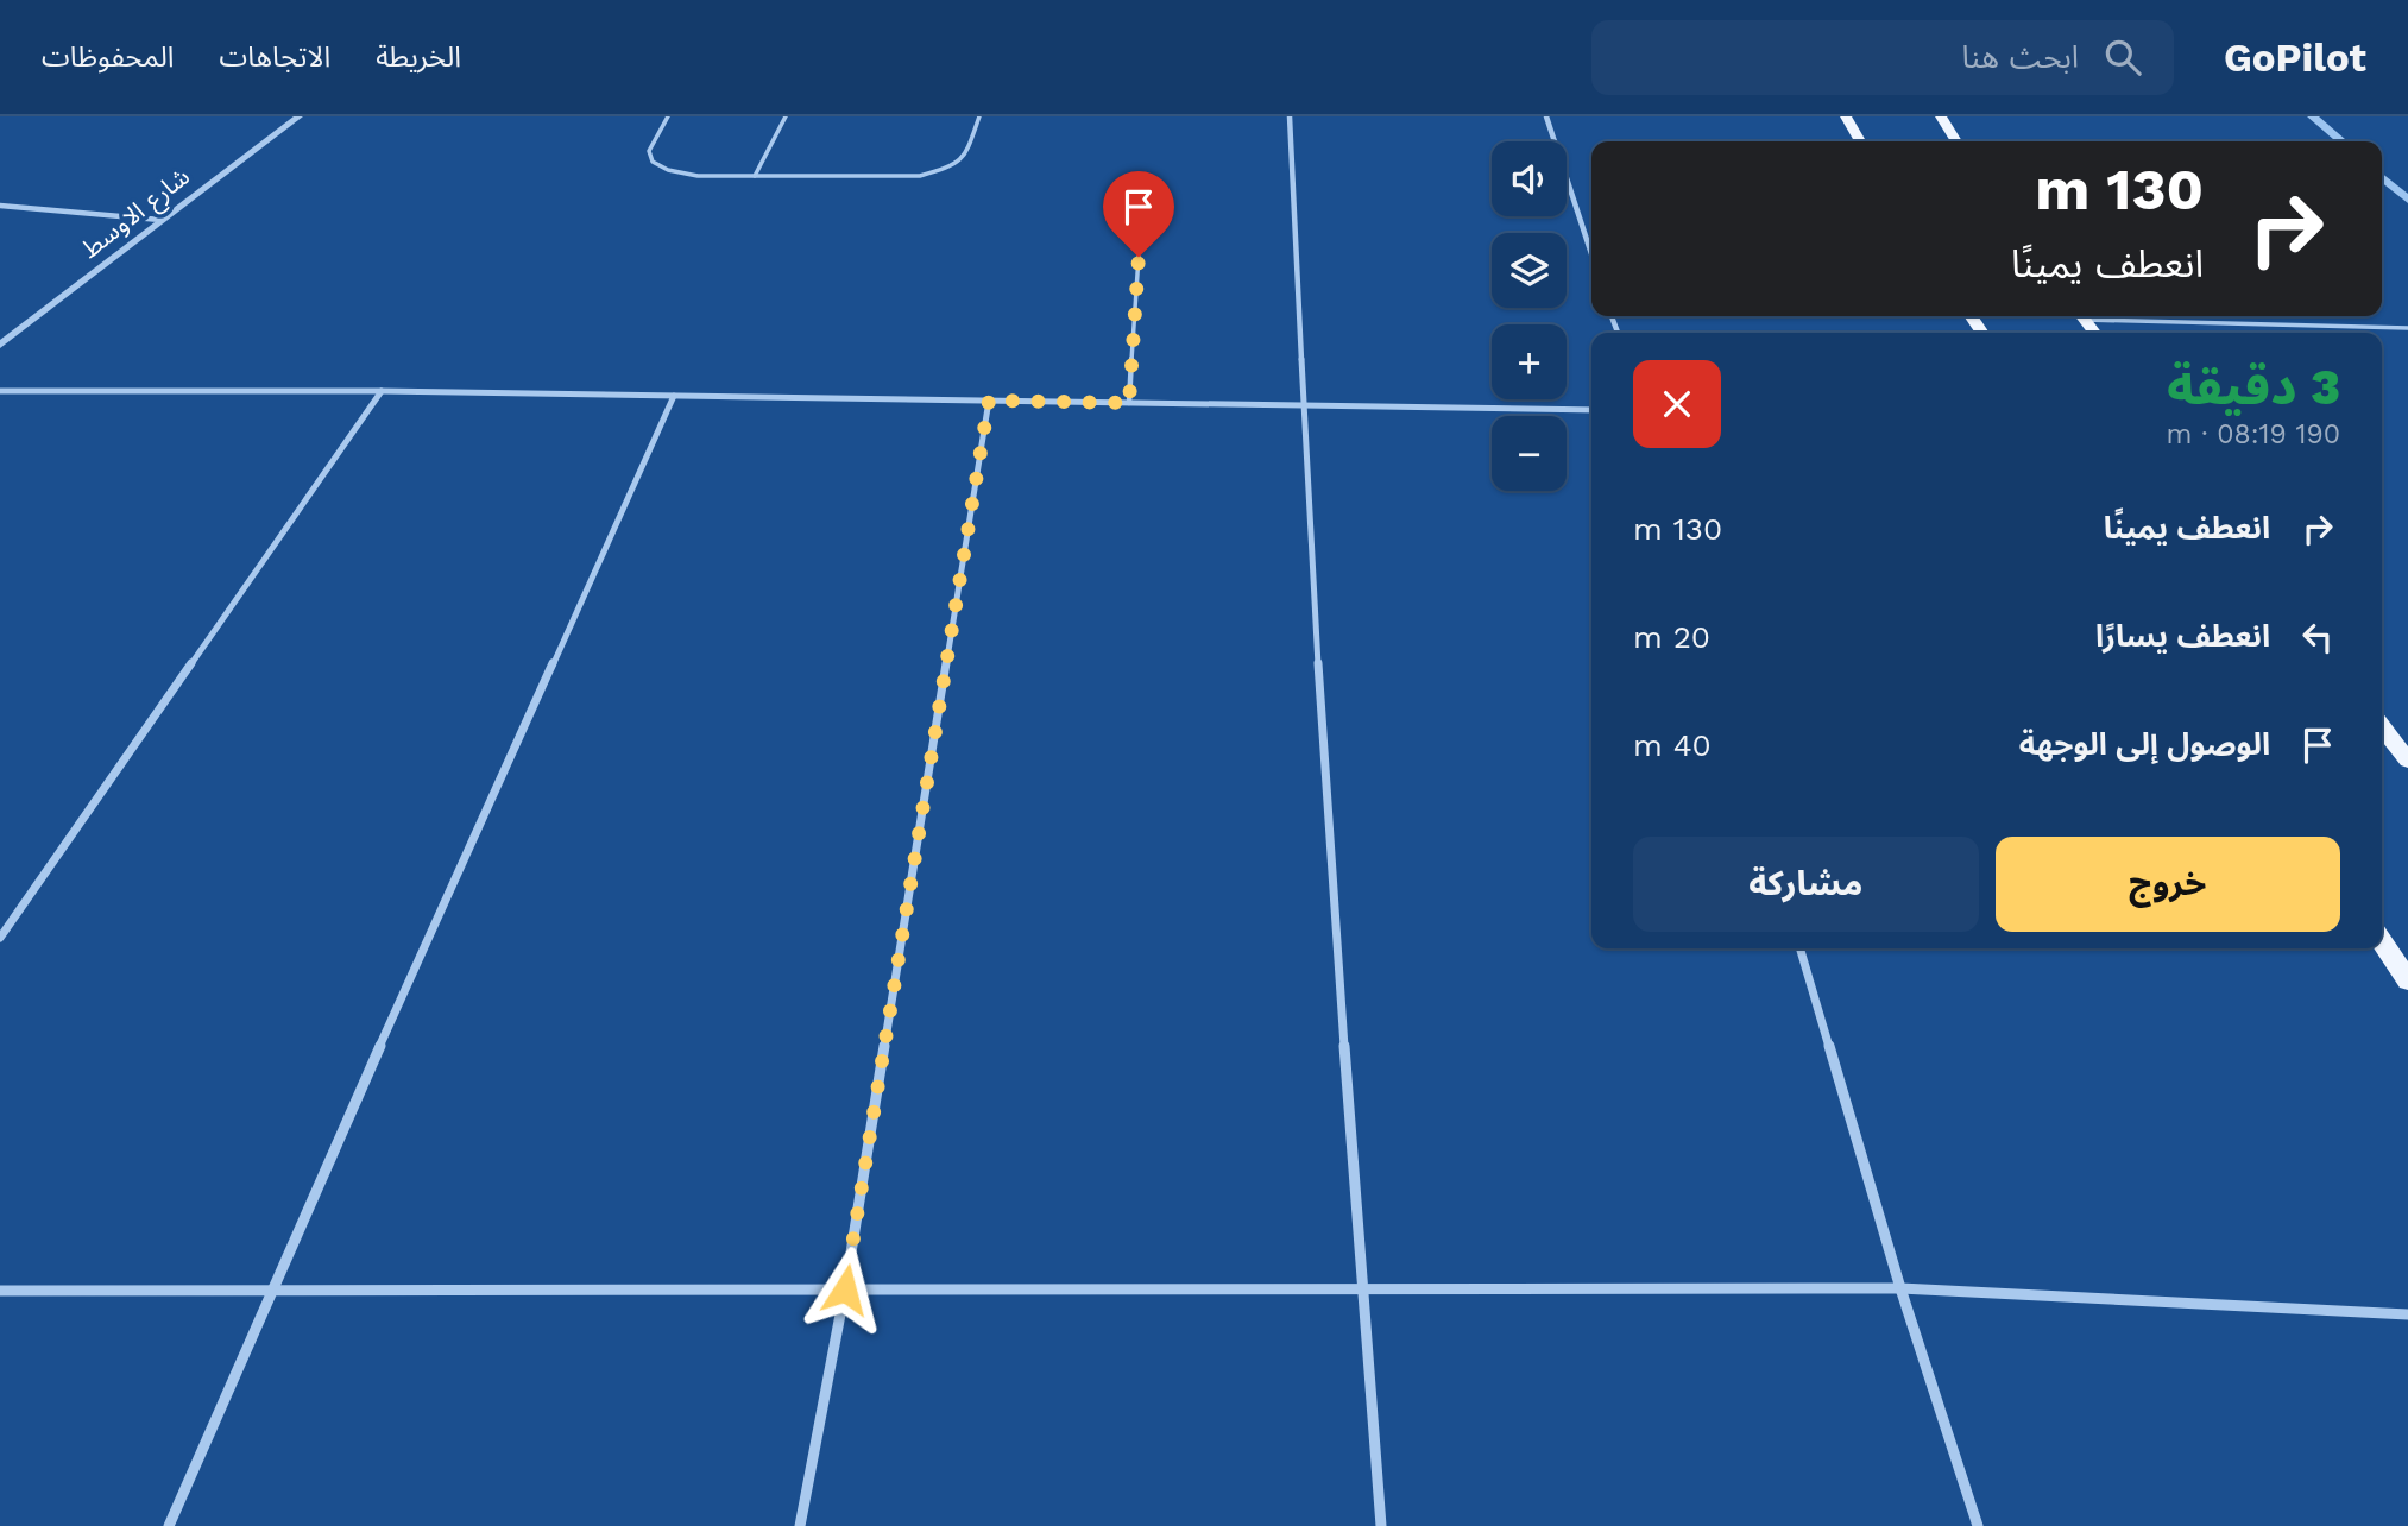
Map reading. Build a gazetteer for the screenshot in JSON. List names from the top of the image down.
{
  "streets": {
    "street": ["شارع الاوسط"]
  },
  "page": {
    "header": "GoPilot",
    "search": "ابحث هنا",
    "nav": ["الخريطة", "الاتجاهات", "المحفوظات"],
    "map_buttons": ["+", "−"],
    "turn": ["130 m", "انعطف يمينًا"],
    "heading": ["3 دقيقة", "190 m · 08:19"],
    "list": [
      {
        "name": "انعطف يمينًا",
        "value": "130 m"
      },
      {
        "name": "انعطف يسارًا",
        "value": "20 m"
      },
      {
        "name": "الوصول إلى الوجهة",
        "value": "40 m"
      }
    ],
    "buttons": ["خروج", "مشاركة"]
  }
}
